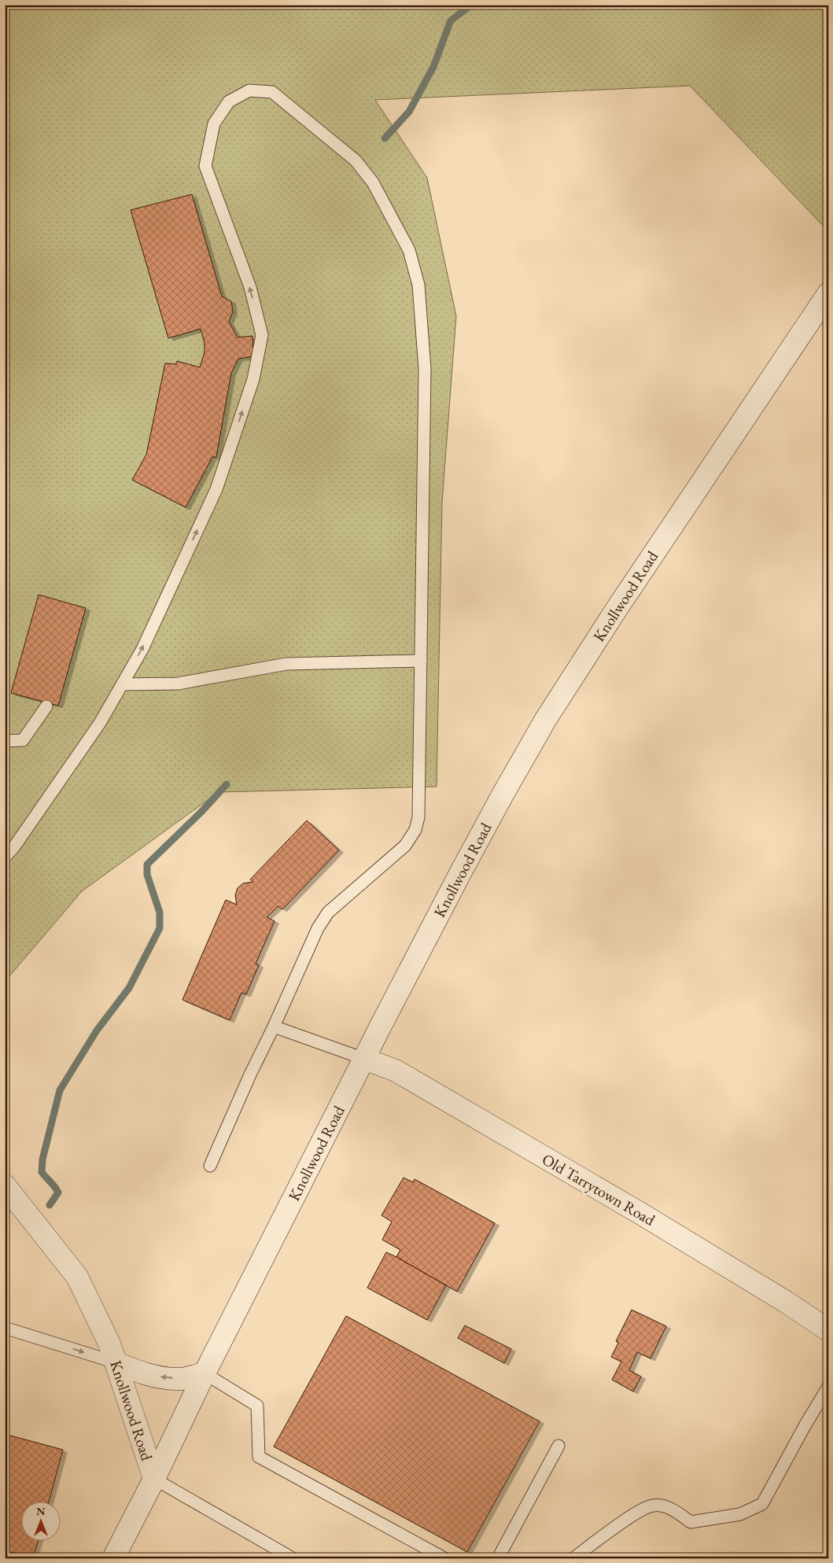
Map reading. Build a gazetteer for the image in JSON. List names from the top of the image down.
{
  "streets": {
    "main road": ["Knollwood Road", "Old Tarrytown Road"]
  },
  "crossings": [
    ["Knollwood Road", "Old Tarrytown Road"]
  ],
  "north": "top"
}
